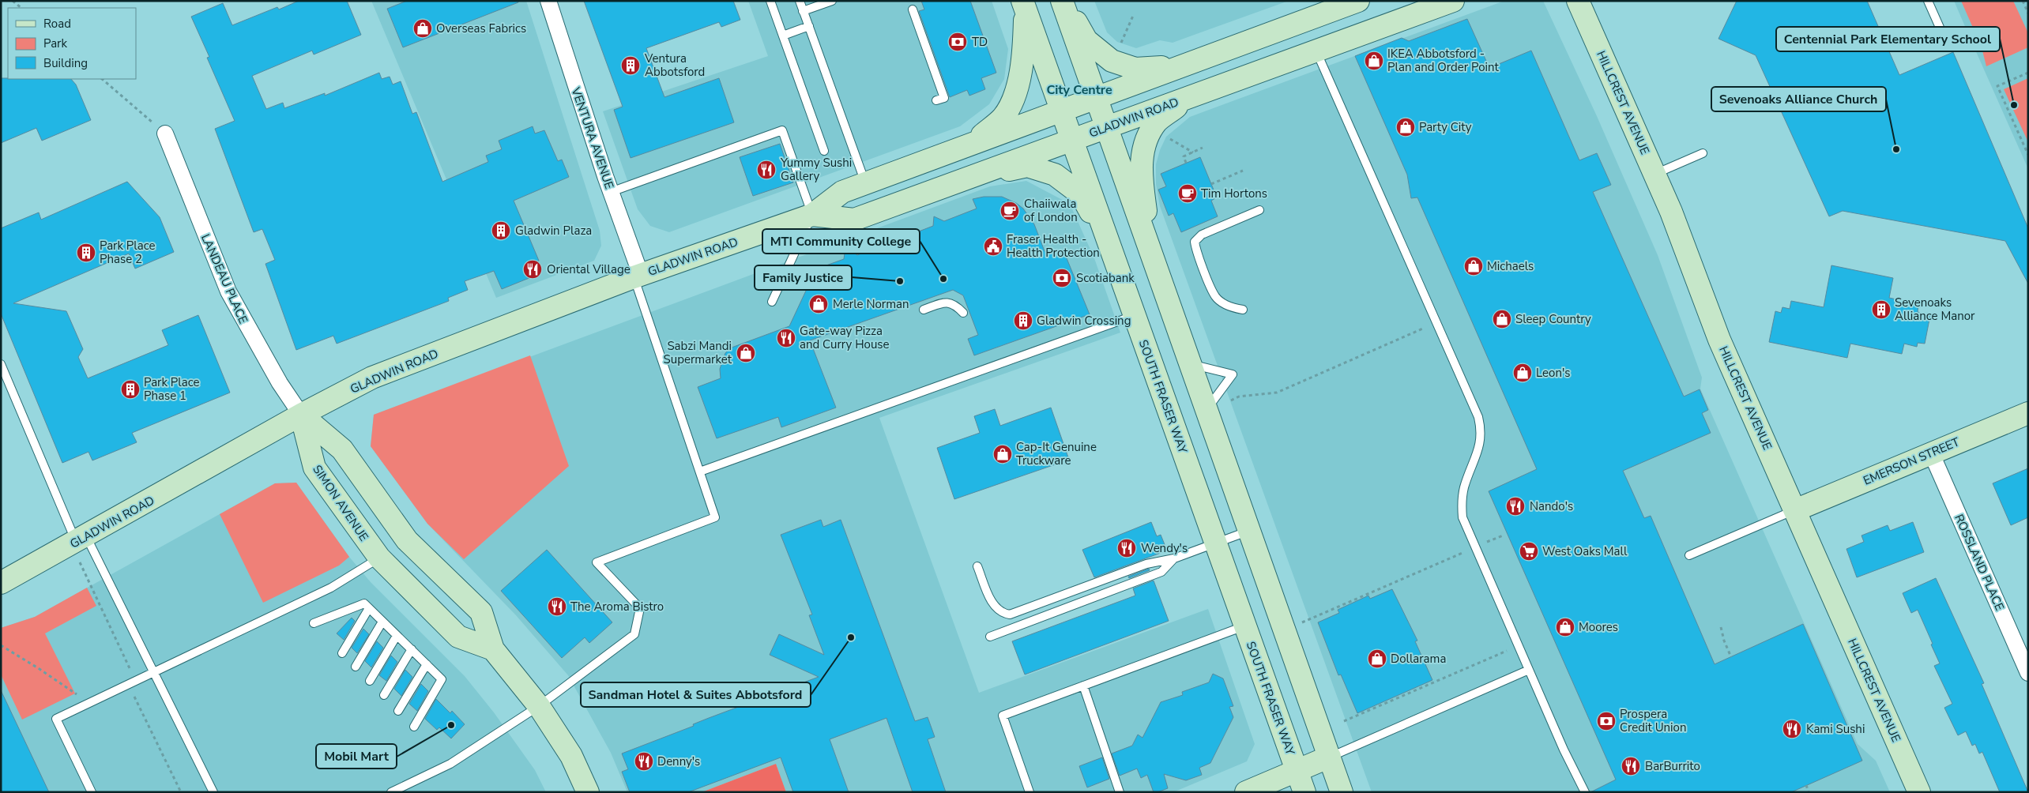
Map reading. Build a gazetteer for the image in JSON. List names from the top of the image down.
{
  "streets": {
    "main road": [
      "HILLCREST AVENUE",
      "GLADWIN ROAD",
      "SOUTH FRASER WAY",
      "EMERSON STREET",
      "SIMON AVENUE"
    ],
    "street": ["VENTURA AVENUE", "LANDEAU PLACE", "ROSSLAND PLACE"]
  },
  "crossings": [
    ["HILLCREST AVENUE", "EMERSON STREET"],
    ["GLADWIN ROAD", "VENTURA AVENUE"],
    ["GLADWIN ROAD", "LANDEAU PLACE"],
    ["GLADWIN ROAD", "SOUTH FRASER WAY"],
    ["GLADWIN ROAD", "SIMON AVENUE"],
    ["LANDEAU PLACE", "SIMON AVENUE"],
    ["EMERSON STREET", "ROSSLAND PLACE"]
  ],
  "districts": ["City Centre"],
  "places": {
    "shop": [
      "Overseas Fabrics",
      "IKEA Abbotsford - Plan and Order Point",
      "Party City",
      "Michaels",
      "Merle Norman",
      "Sleep Country",
      "Sabzi Mandi Supermarket",
      "Leon's",
      "Cap-It Genuine Truckware",
      "Moores",
      "Dollarama"
    ],
    "bank": ["TD", "Scotiabank", "Prospera Credit Union"],
    "building": [
      "Ventura Abbotsford",
      "Gladwin Plaza",
      "Park Place Phase 2",
      "Sevenoaks Alliance Manor",
      "Gladwin Crossing",
      "Park Place Phase 1"
    ],
    "other": [
      "Centennial Park Elementary School",
      "Sevenoaks Alliance Church",
      "MTI Community College",
      "Family Justice",
      "Sandman Hotel & Suites Abbotsford",
      "Mobil Mart"
    ],
    "restaurant": [
      "Yummy Sushi Gallery",
      "Oriental Village",
      "Gate-way Pizza and Curry House",
      "Nando's",
      "Wendy's",
      "The Aroma Bistro",
      "Kami Sushi",
      "Denny's",
      "BarBurrito"
    ],
    "cafe": ["Tim Hortons", "Chaiiwala of London"],
    "public building": ["Fraser Health - Health Protection"],
    "supermarket": ["West Oaks Mall"]
  },
  "legend": ["Road", "Park", "Building"]
}
